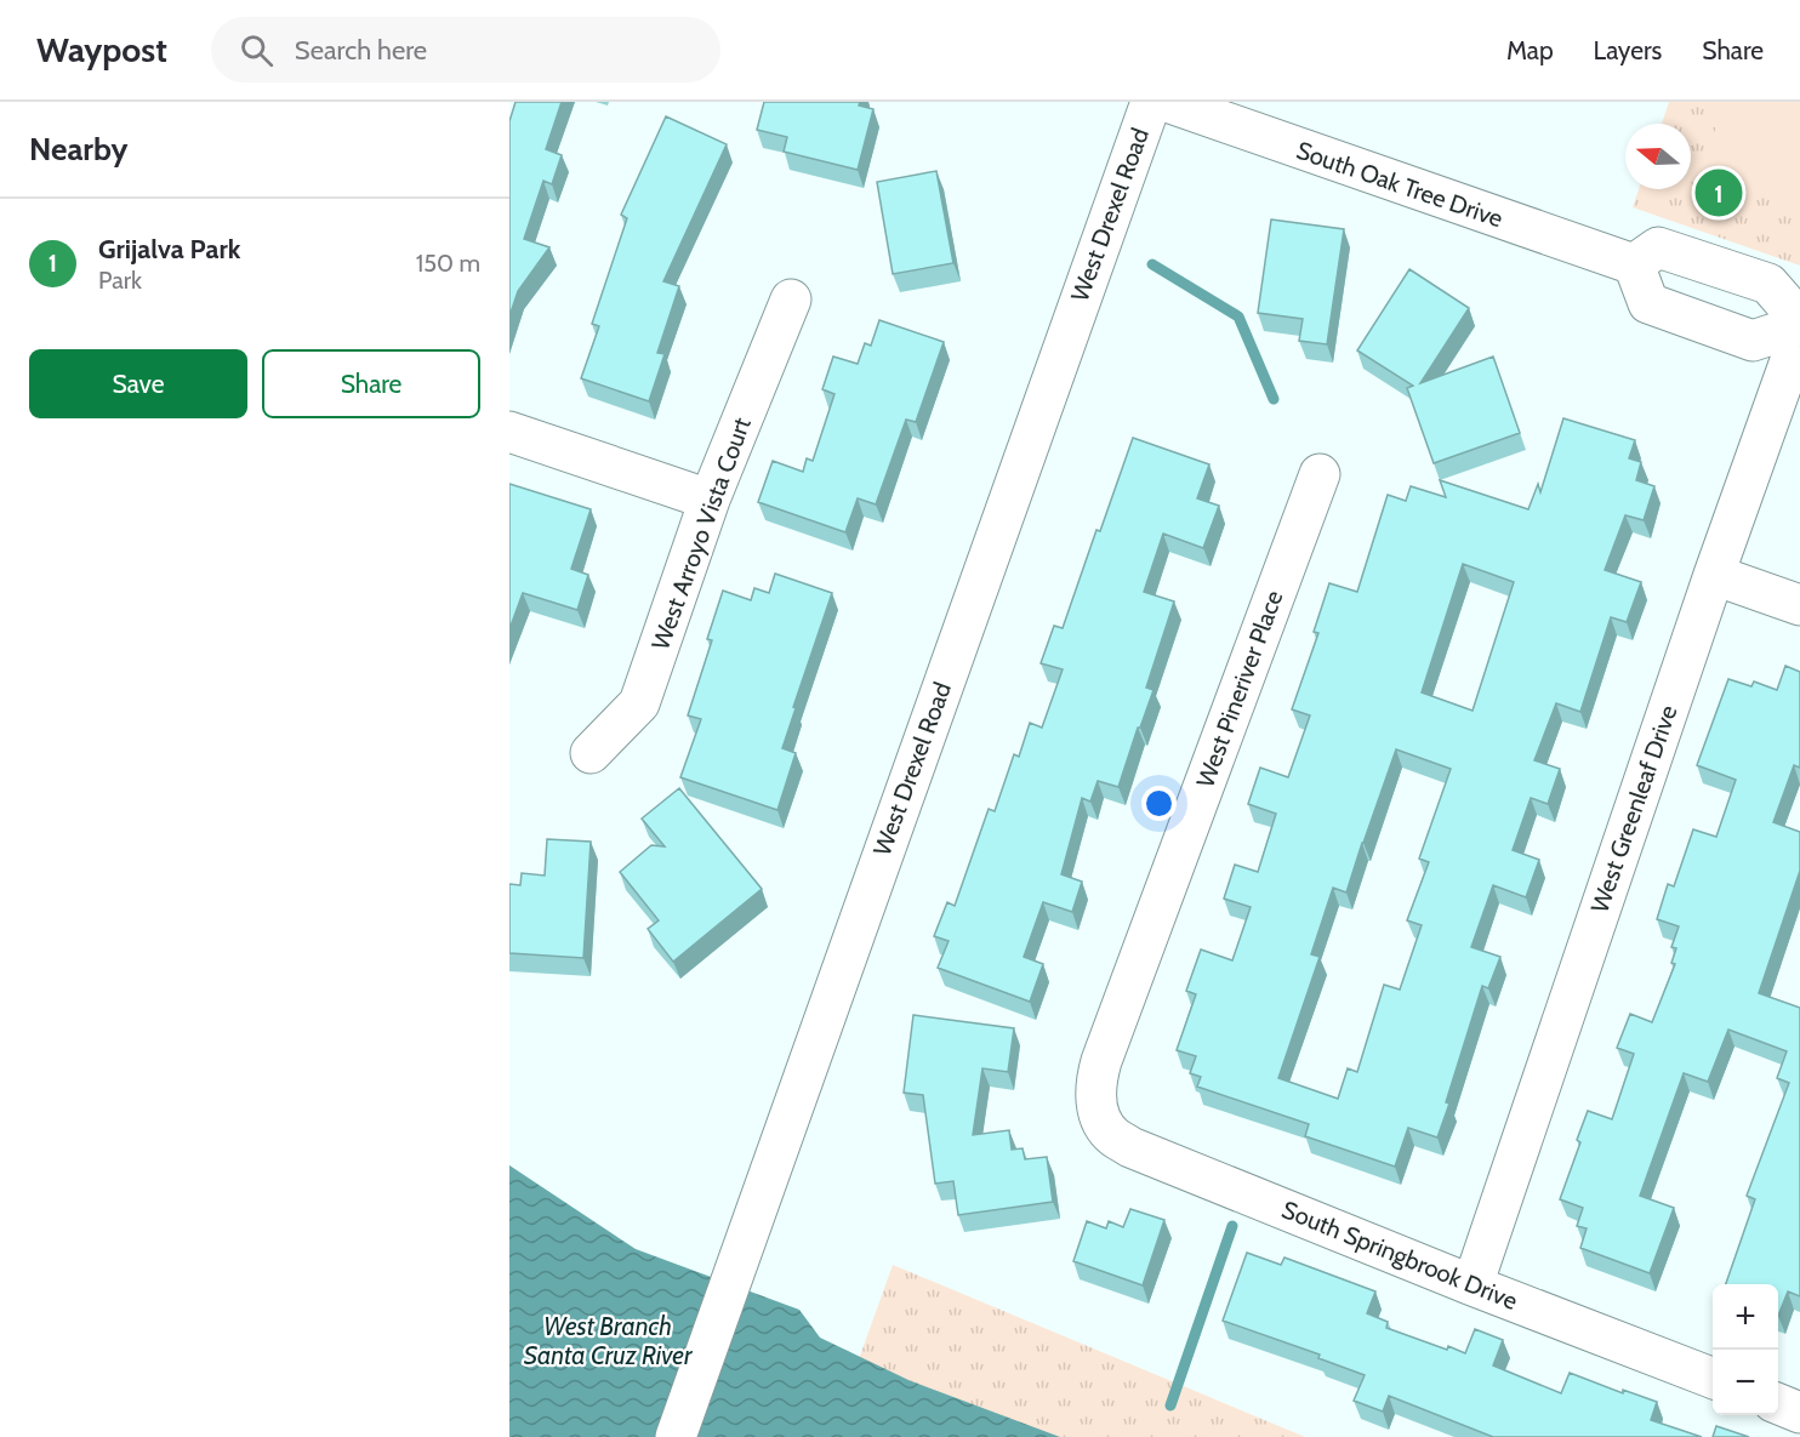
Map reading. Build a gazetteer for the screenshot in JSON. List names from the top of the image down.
{
  "streets": {
    "street": [
      "South Oak Tree Drive",
      "West Drexel Road",
      "West Arroyo Vista Court",
      "West Pineriver Place",
      "West Greenleaf Drive",
      "South Springbrook Drive"
    ]
  },
  "crossings": [
    ["West Pineriver Place", "South Springbrook Drive"],
    ["West Greenleaf Drive", "South Springbrook Drive"]
  ],
  "water": ["West Branch Santa Cruz River"],
  "north": "left",
  "page": {
    "header": "Waypost",
    "search": "Search here",
    "nav": ["Map", "Layers", "Share"],
    "heading": "Nearby",
    "pins": "1",
    "list": [
      {
        "mark": "1",
        "name": "Grijalva Park",
        "note": "Park",
        "value": "150 m"
      }
    ],
    "buttons": ["Save", "Share"],
    "map_buttons": ["+", "−"]
  }
}
